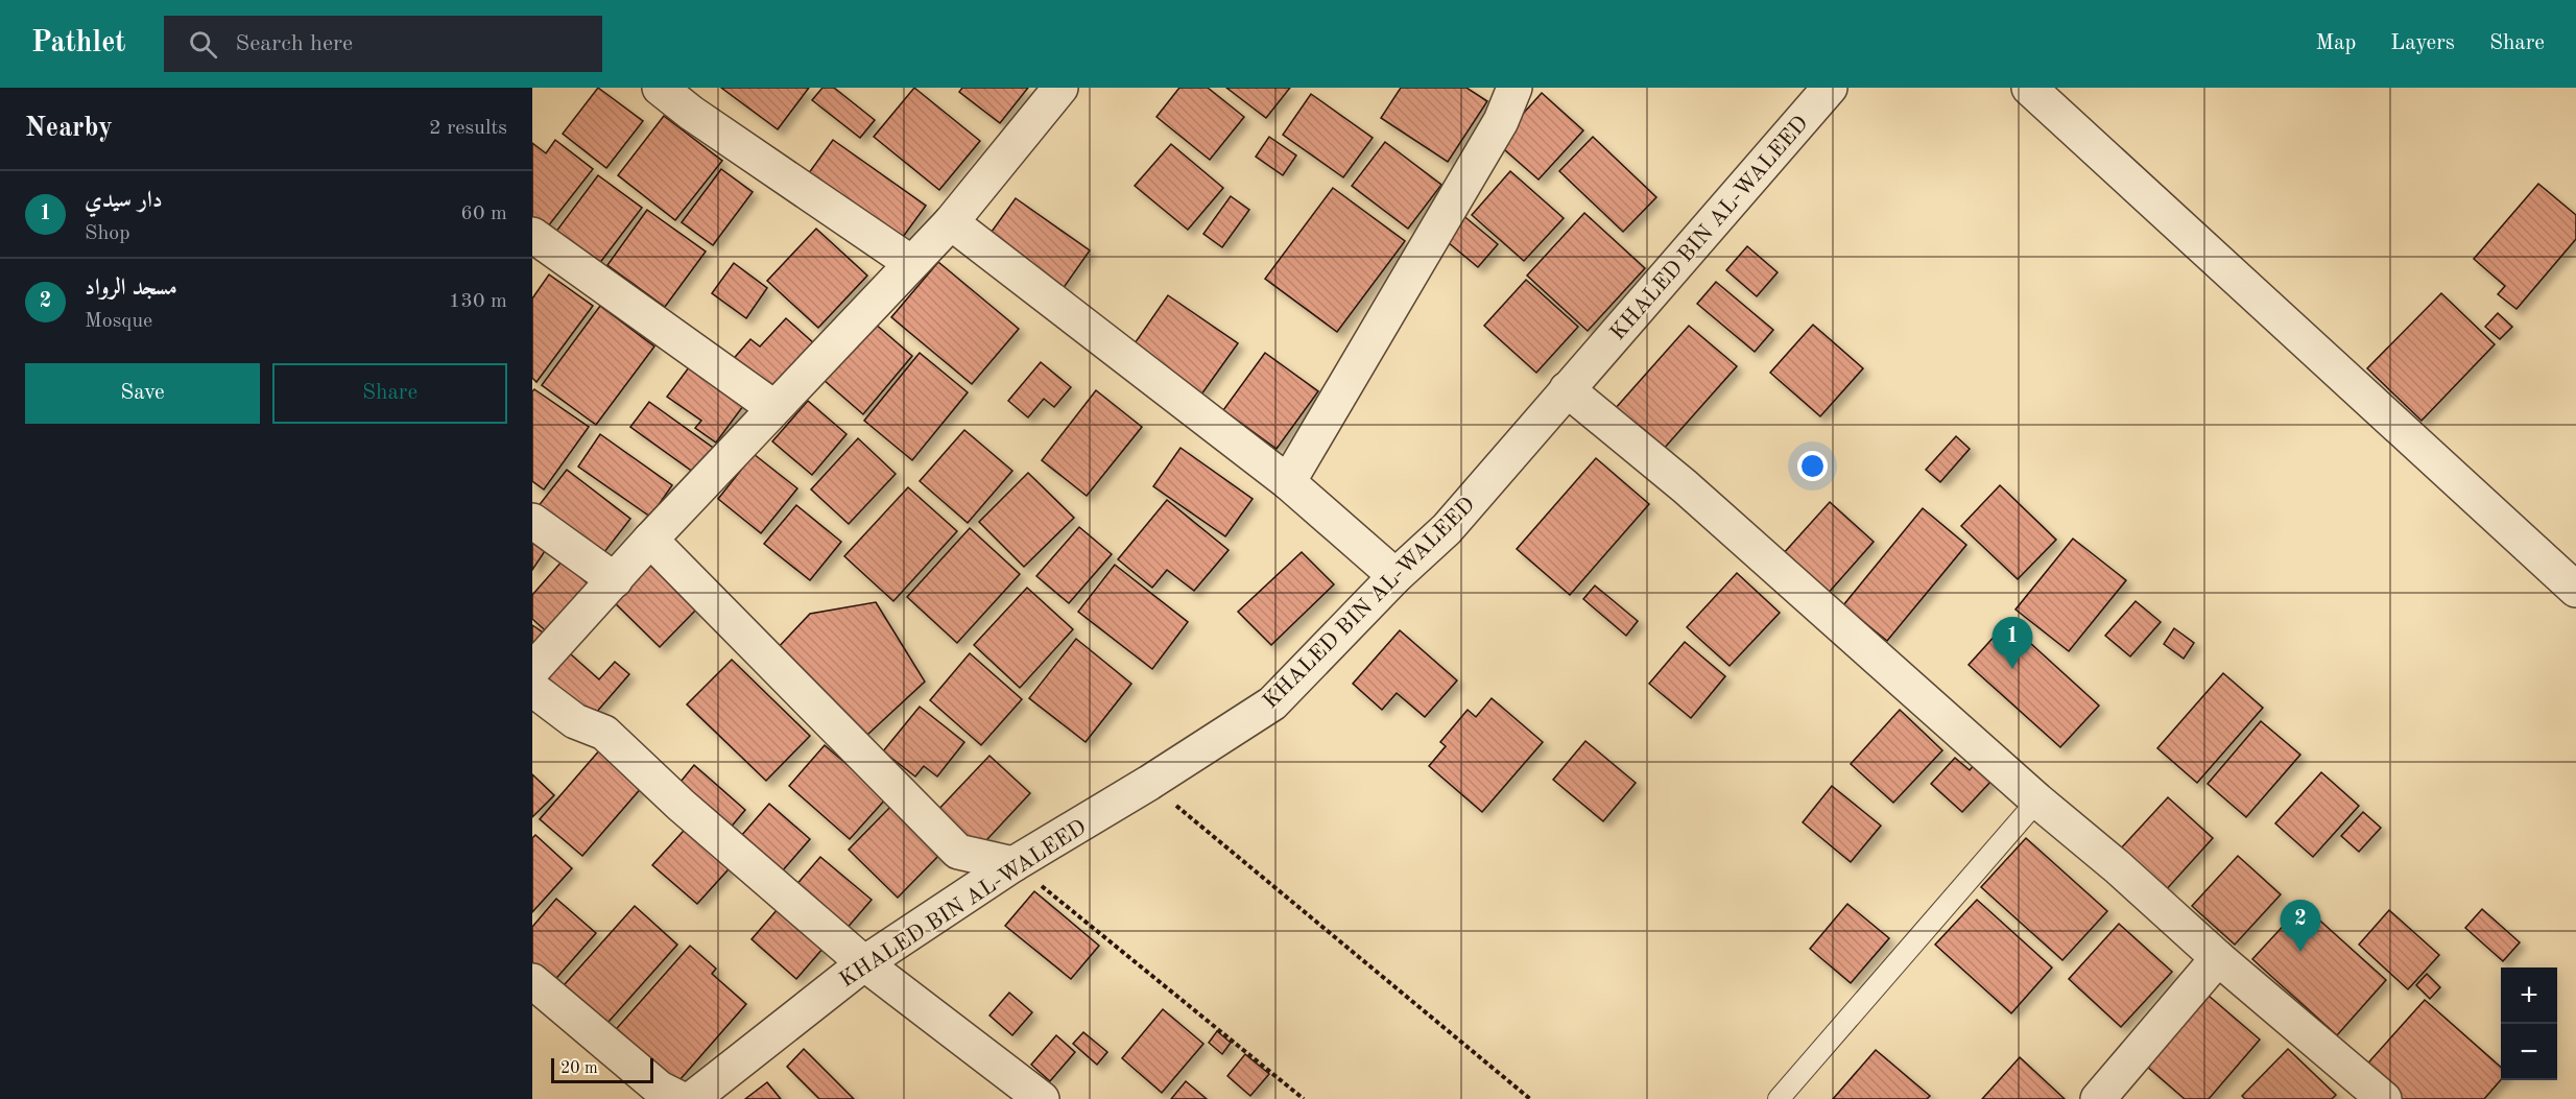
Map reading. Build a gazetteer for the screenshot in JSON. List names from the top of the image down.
{
  "streets": {
    "street": ["KHALED BIN AL-WALEED"]
  },
  "scale_bar": "20 m",
  "page": {
    "header": "Pathlet",
    "search": "Search here",
    "nav": ["Map", "Layers", "Share"],
    "heading": ["Nearby", "2 results"],
    "list": [
      {
        "mark": "1",
        "name": "دار سيدي",
        "note": "Shop",
        "value": "60 m"
      },
      {
        "mark": "2",
        "name": "مسجد الرواد",
        "note": "Mosque",
        "value": "130 m"
      }
    ],
    "buttons": ["Save", "Share"],
    "pins": ["1", "2"],
    "map_buttons": ["+", "−"],
    "scale": "20 m"
  }
}
